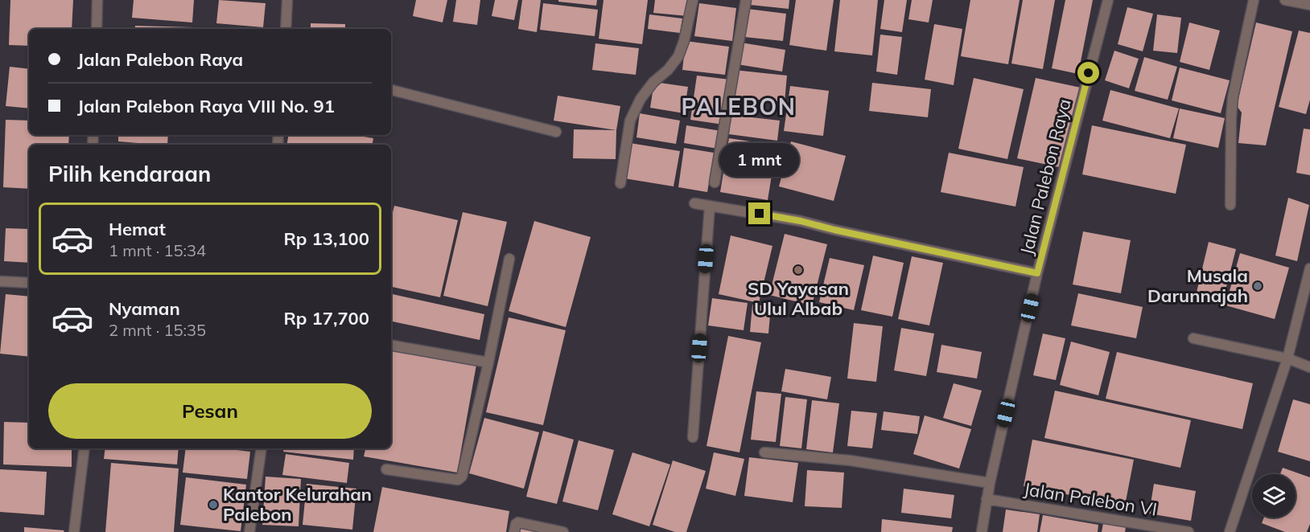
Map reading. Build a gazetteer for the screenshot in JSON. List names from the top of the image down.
{
  "streets": {
    "street": ["Jalan Palebon Raya", "Jalan Palebon VI"]
  },
  "crossings": [
    ["Jalan Palebon Raya", "Jalan Palebon VI"]
  ],
  "districts": ["PALEBON"],
  "places": ["SD Yayasan Ulul Albab", "Musala Darunnajah", "Kantor Kelurahan Palebon"],
  "page": {
    "banner": ["Jalan Palebon Raya", "Jalan Palebon Raya VIII No. 91"],
    "bubble": "1 mnt",
    "heading": "Pilih kendaraan",
    "list": [
      {
        "name": "Hemat",
        "note": "1 mnt · 15:34",
        "value": "Rp 13,100"
      },
      {
        "name": "Nyaman",
        "note": "2 mnt · 15:35",
        "value": "Rp 17,700"
      }
    ],
    "buttons": "Pesan"
  }
}
